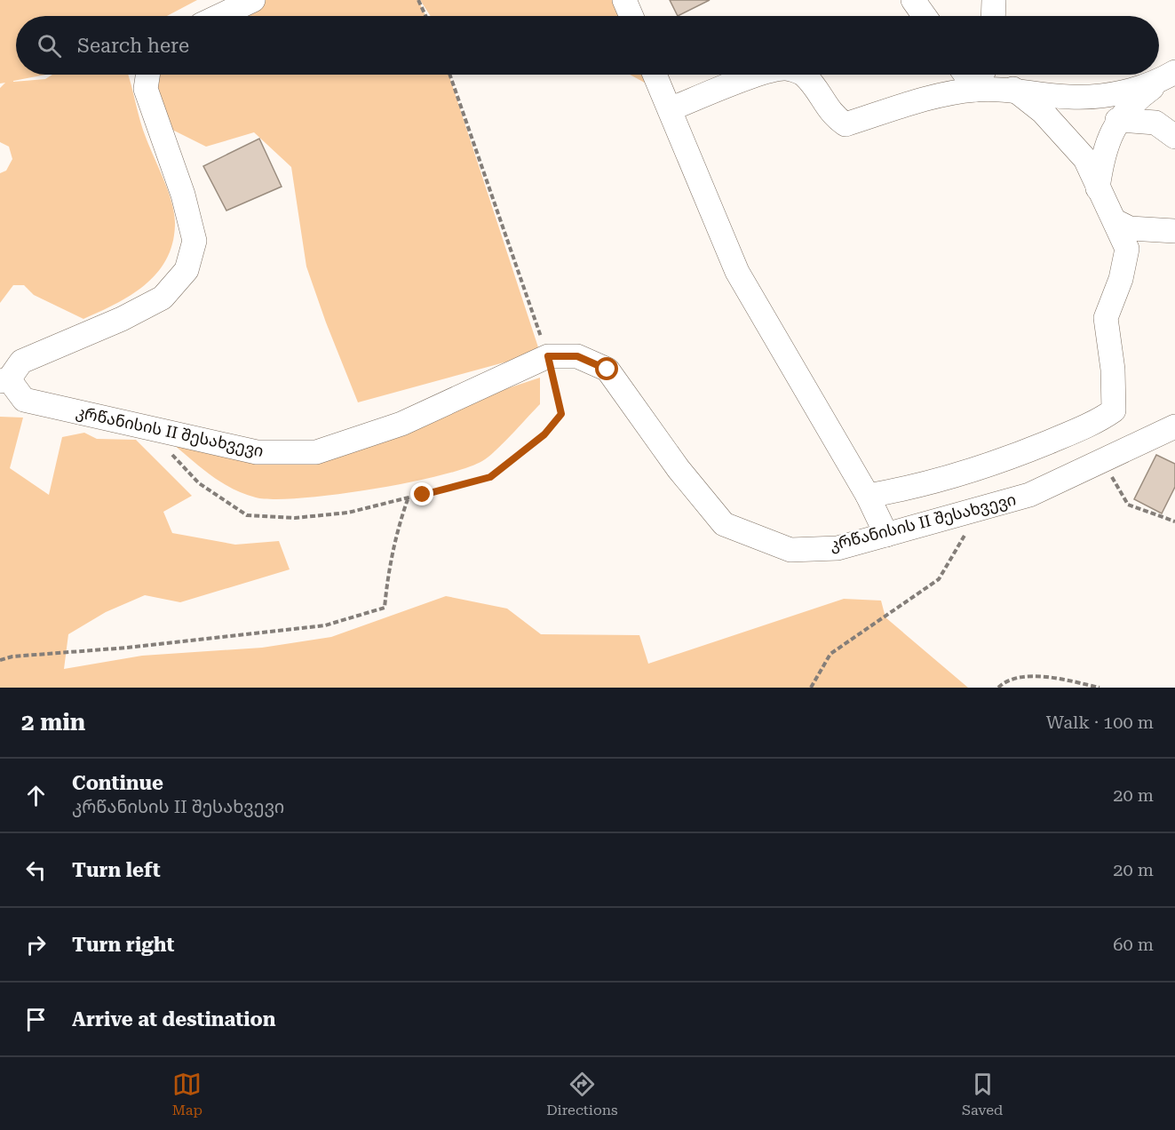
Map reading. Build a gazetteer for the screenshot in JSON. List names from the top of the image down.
{
  "streets": {
    "street": ["კრწანისის II შესახვევი"]
  },
  "page": {
    "search": "Search here",
    "heading": ["2 min", "Walk · 100 m"],
    "list": [
      ["Continue", "კრწანისის II შესახვევი", "20 m"],
      ["Turn left", "20 m"],
      ["Turn right", "60 m"],
      "Arrive at destination"
    ],
    "nav": ["Map", "Directions", "Saved"]
  }
}
